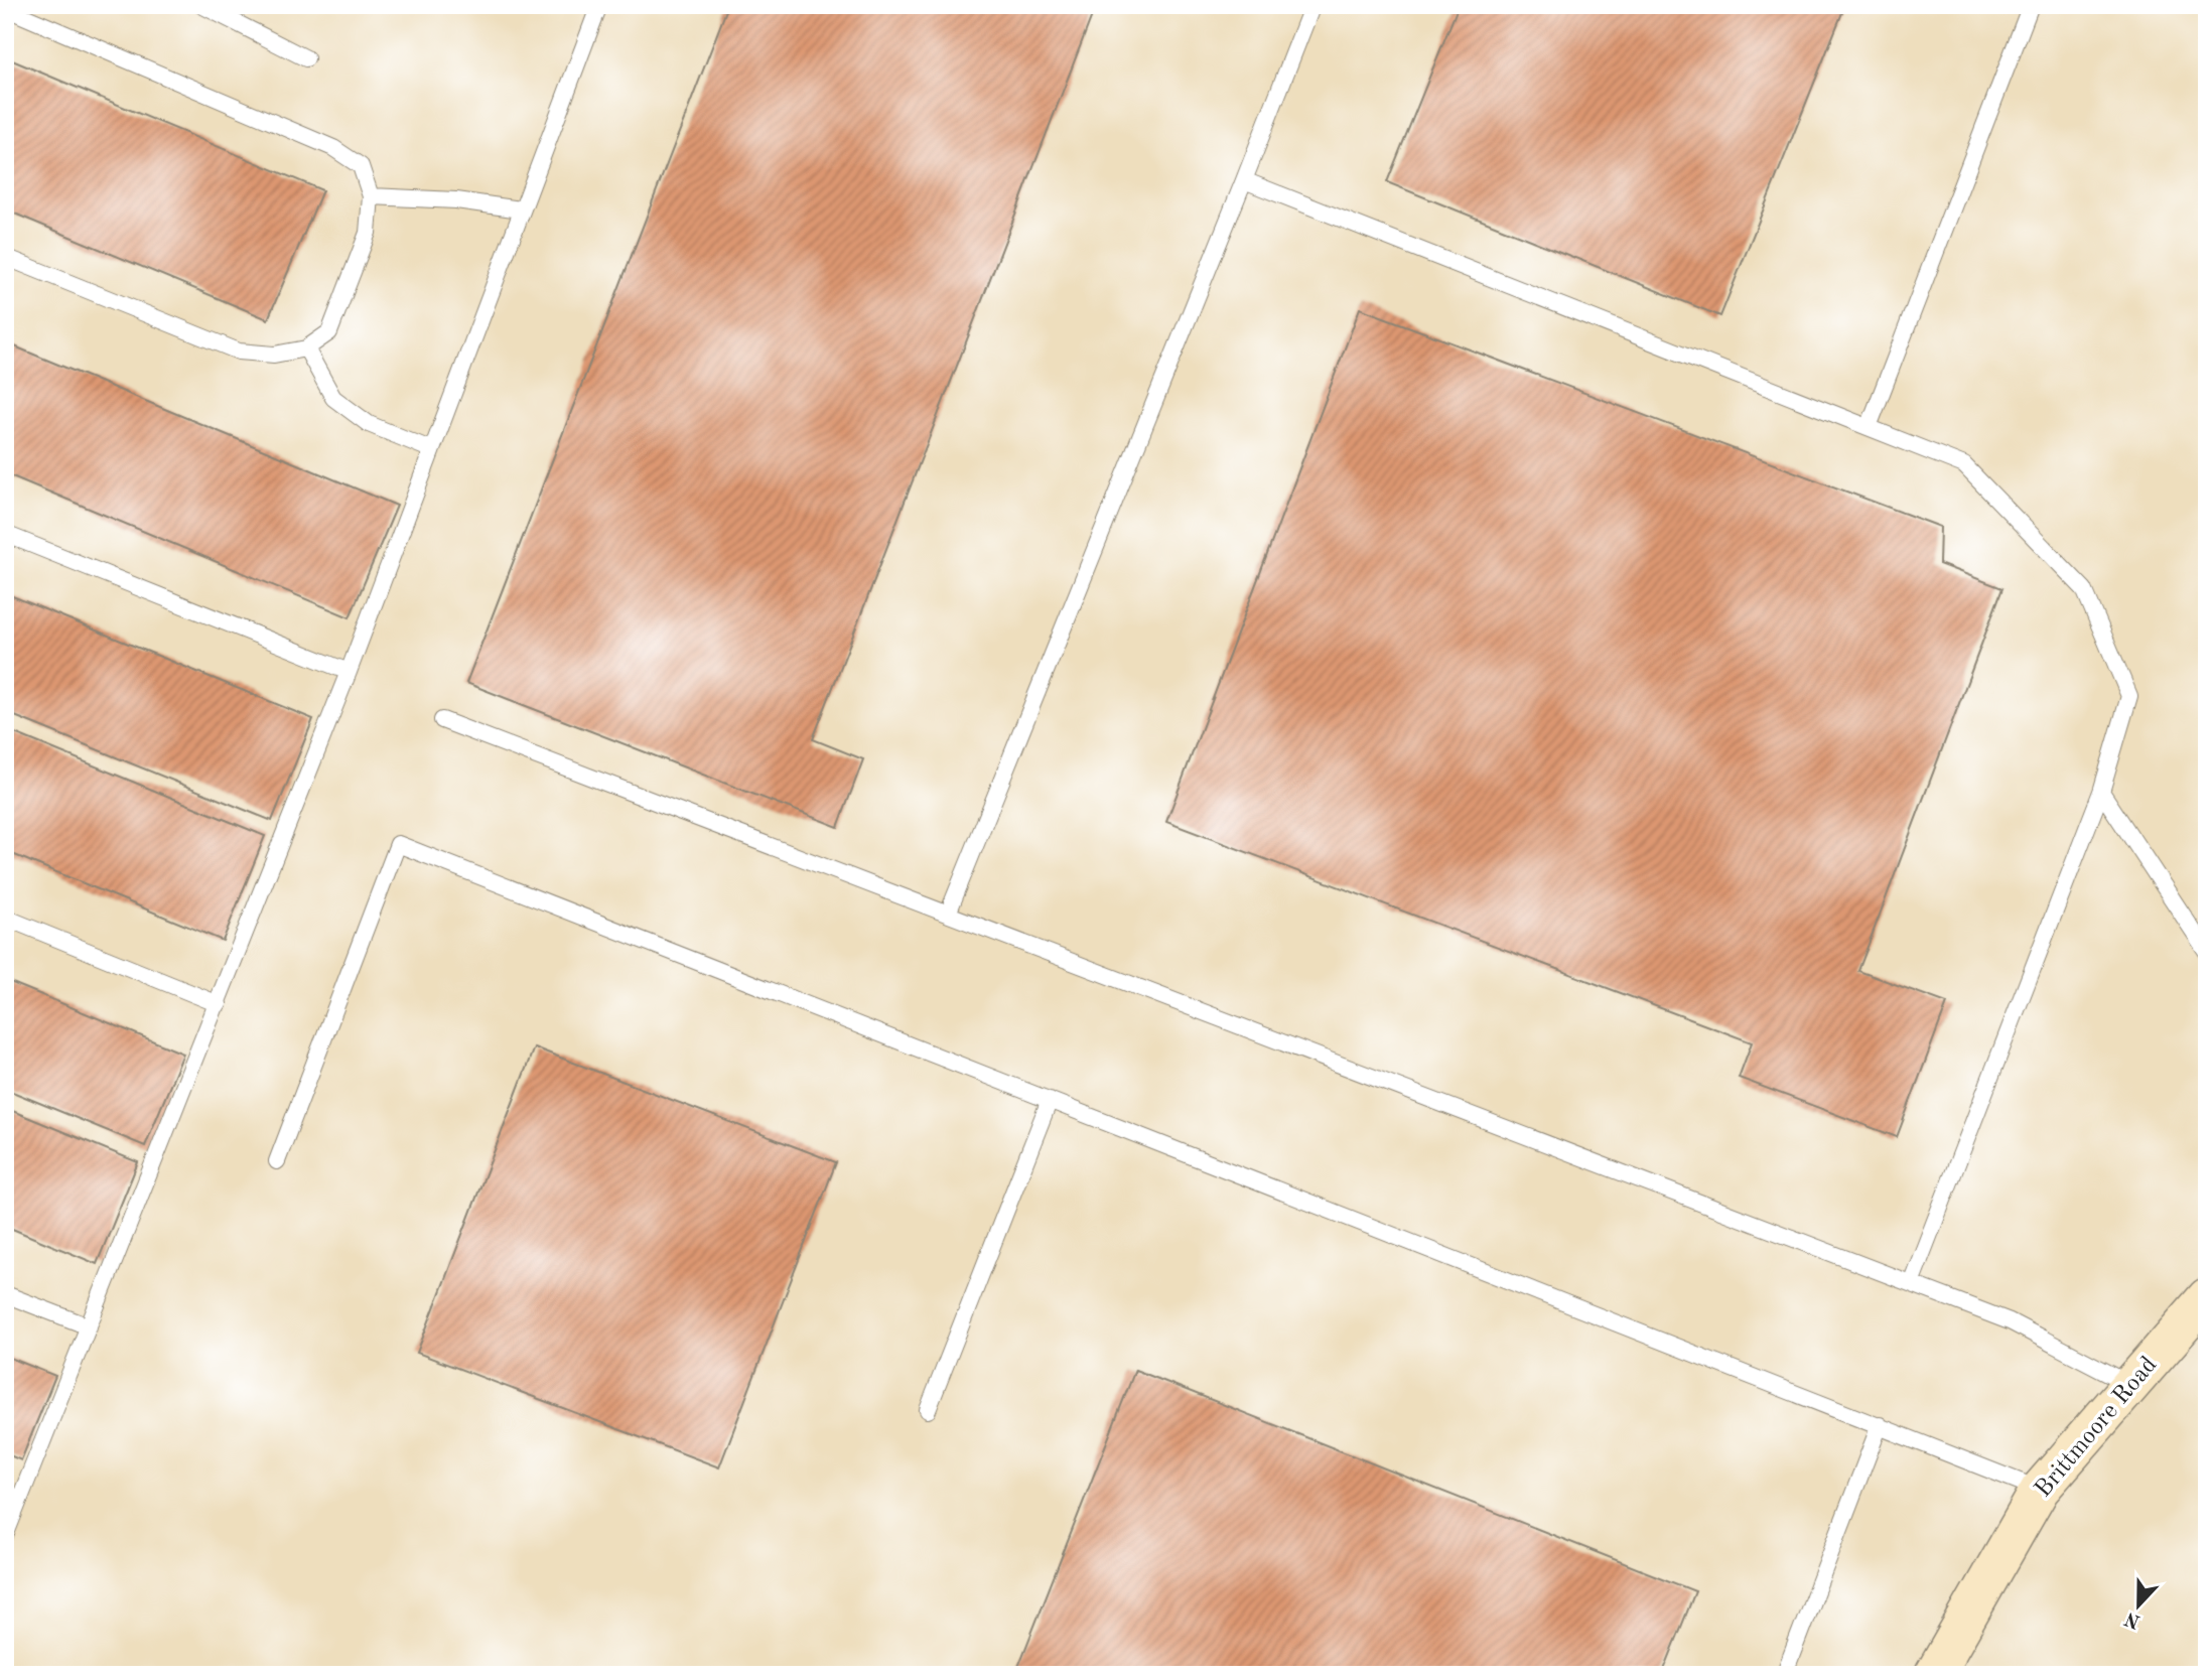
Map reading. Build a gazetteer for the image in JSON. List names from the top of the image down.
{
  "streets": {
    "main road": ["Brittmoore Road"]
  },
  "north": "bottom"
}
